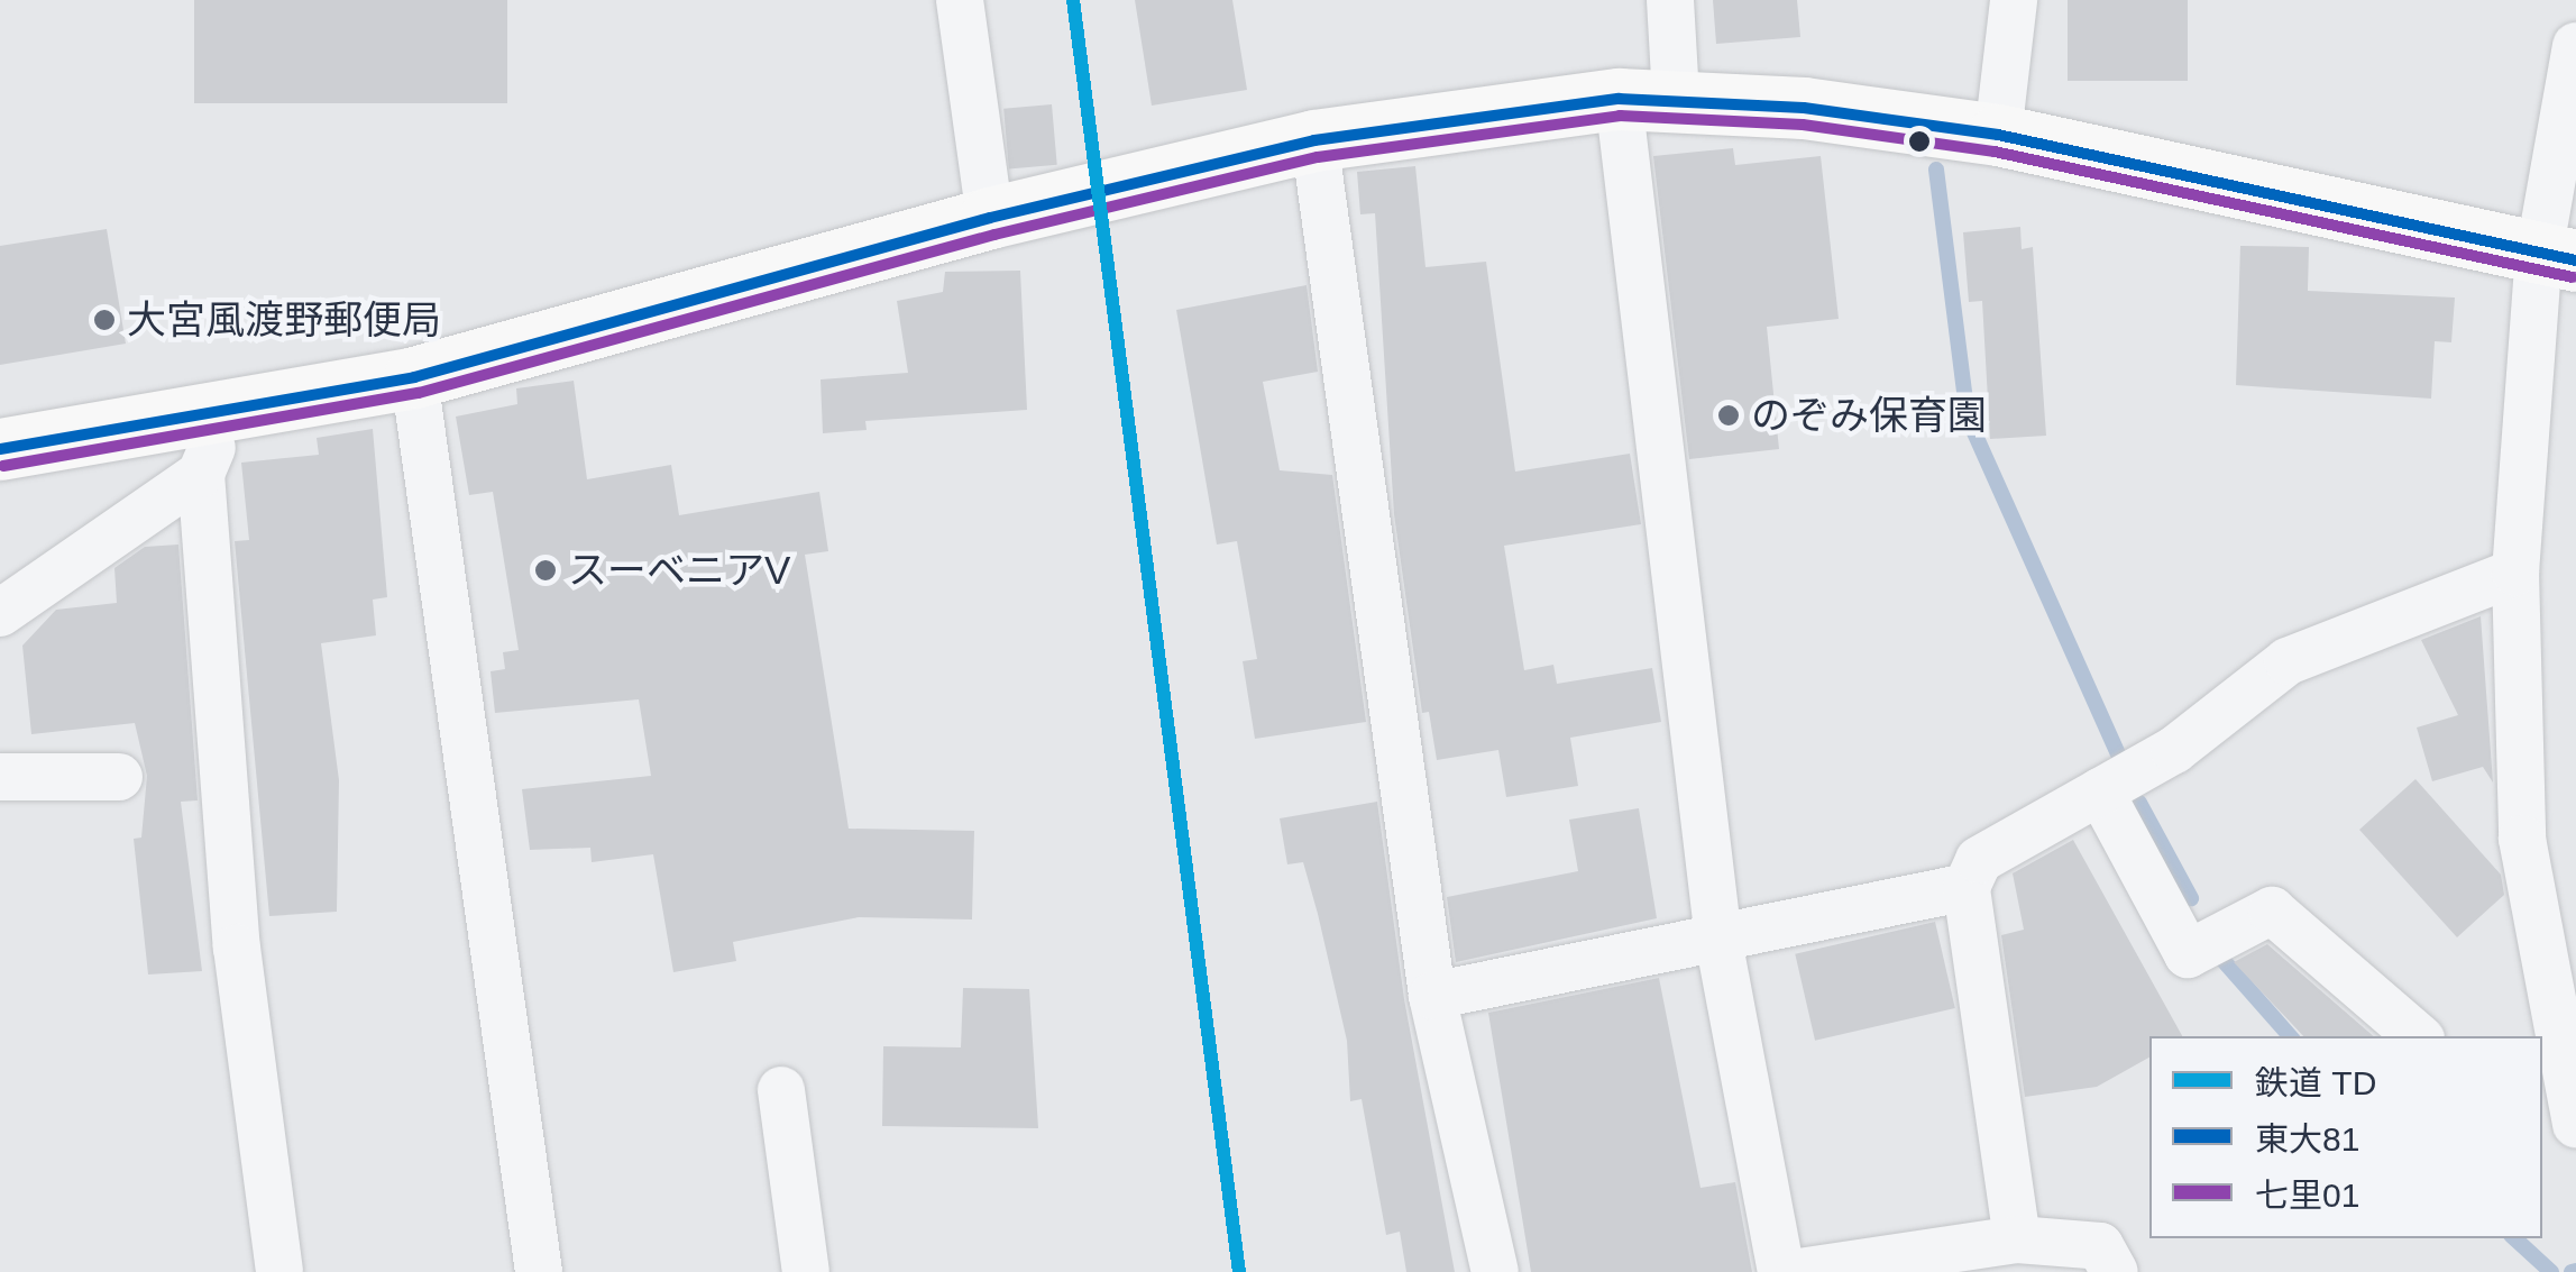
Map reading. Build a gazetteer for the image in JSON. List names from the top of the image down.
{
  "places": ["大宮風渡野郵便局", "のぞみ保育園", "スーベニアV"],
  "lines": ["rail line TD", "transit line 東大81", "transit line 七里01"],
  "legend": ["鉄道 TD", "東大81", "七里01"]
}
